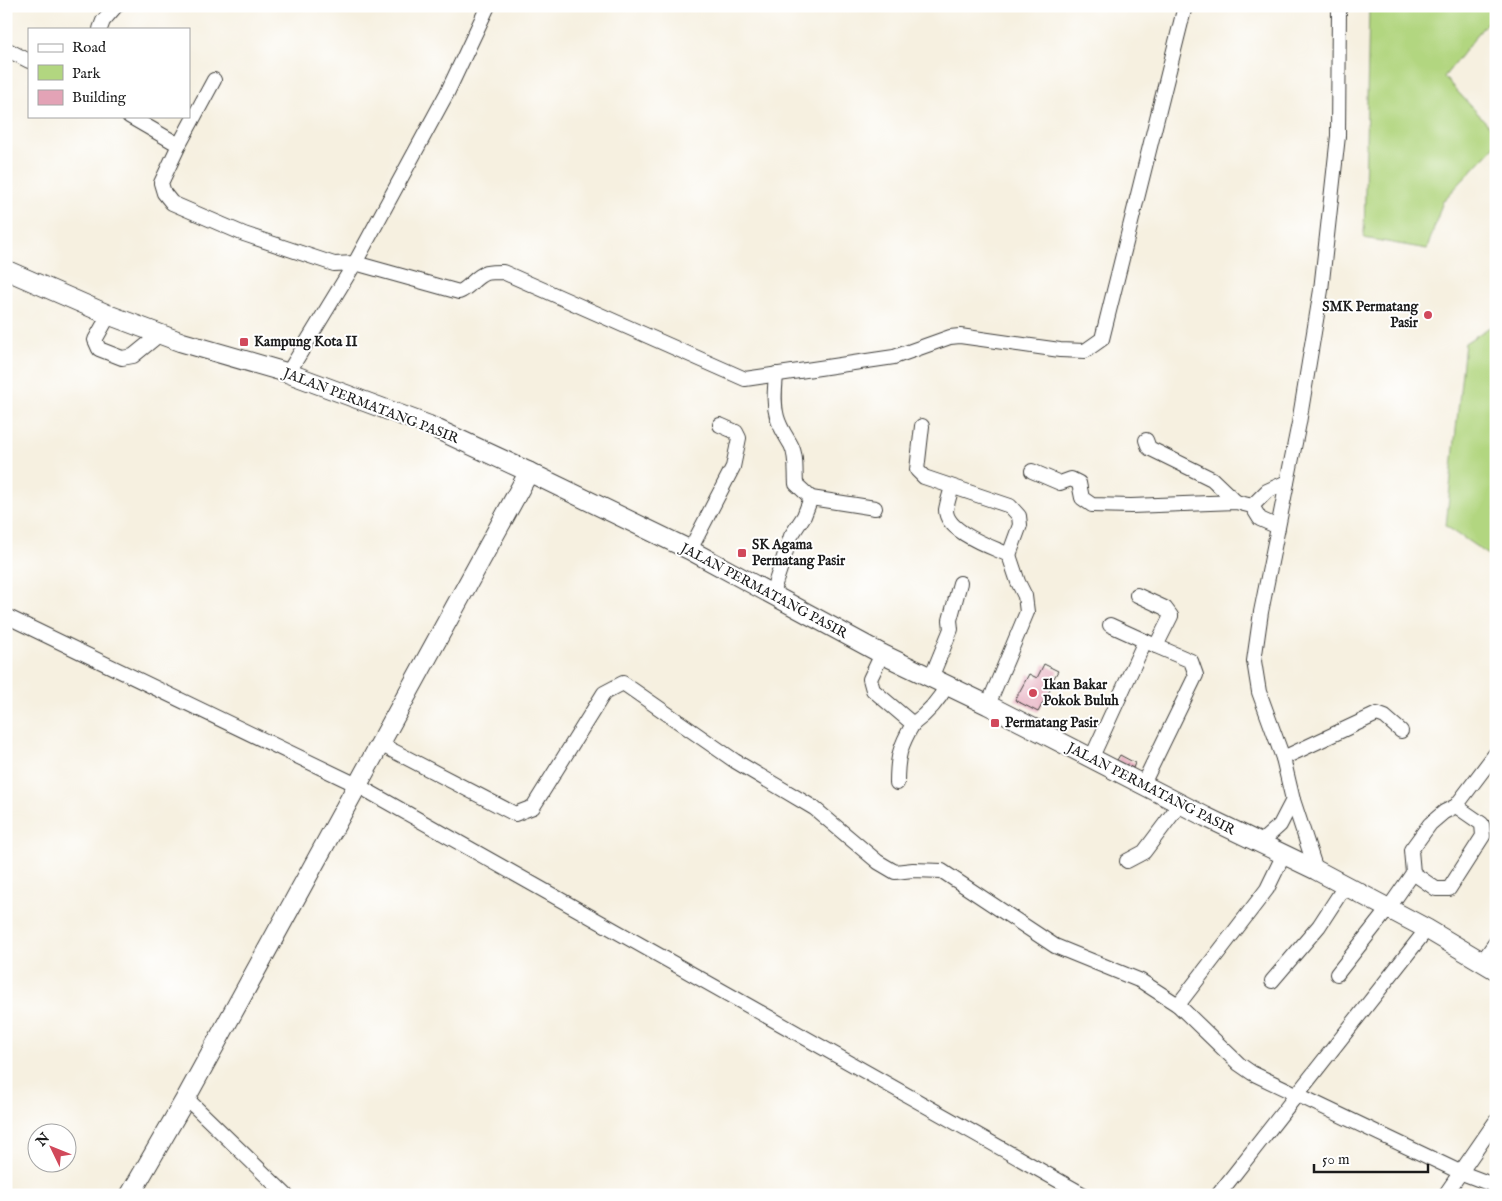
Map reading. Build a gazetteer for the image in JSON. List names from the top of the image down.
{
  "streets": {
    "main road": ["JALAN PERMATANG PASIR"]
  },
  "places": {
    "other": ["SMK Permatang Pasir", "Ikan Bakar Pokok Buluh"],
    "transit": ["Kampung Kota II", "SK Agama Permatang Pasir", "Permatang Pasir"]
  },
  "legend": ["Road", "Park", "Building"],
  "scale_bar": "50 m",
  "north": "top left"
}
